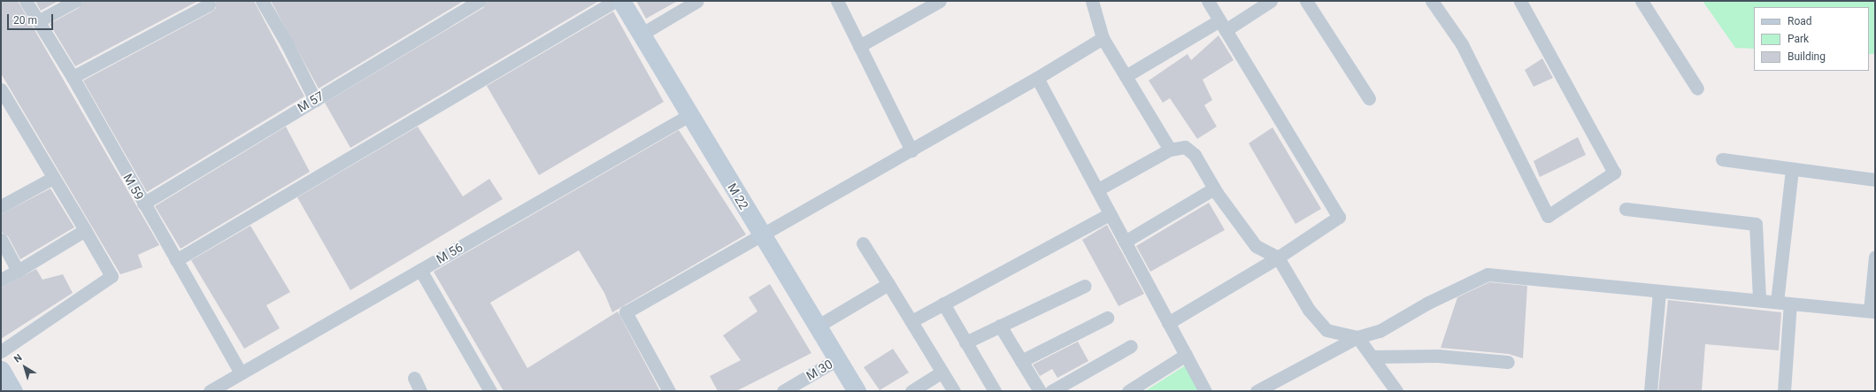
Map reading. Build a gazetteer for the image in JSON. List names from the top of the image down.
{
  "streets": {
    "street": [
      "M 57",
      "M 59",
      "M 22",
      "M 56",
      "M 30"
    ]
  },
  "crossings": [
    ["M 57", "M 59"],
    ["M 59", "M 56"],
    ["M 22", "M 56"],
    ["M 22", "M 30"]
  ],
  "legend": ["Road", "Park", "Building"],
  "scale_bar": "20 m",
  "north": "top left"
}
